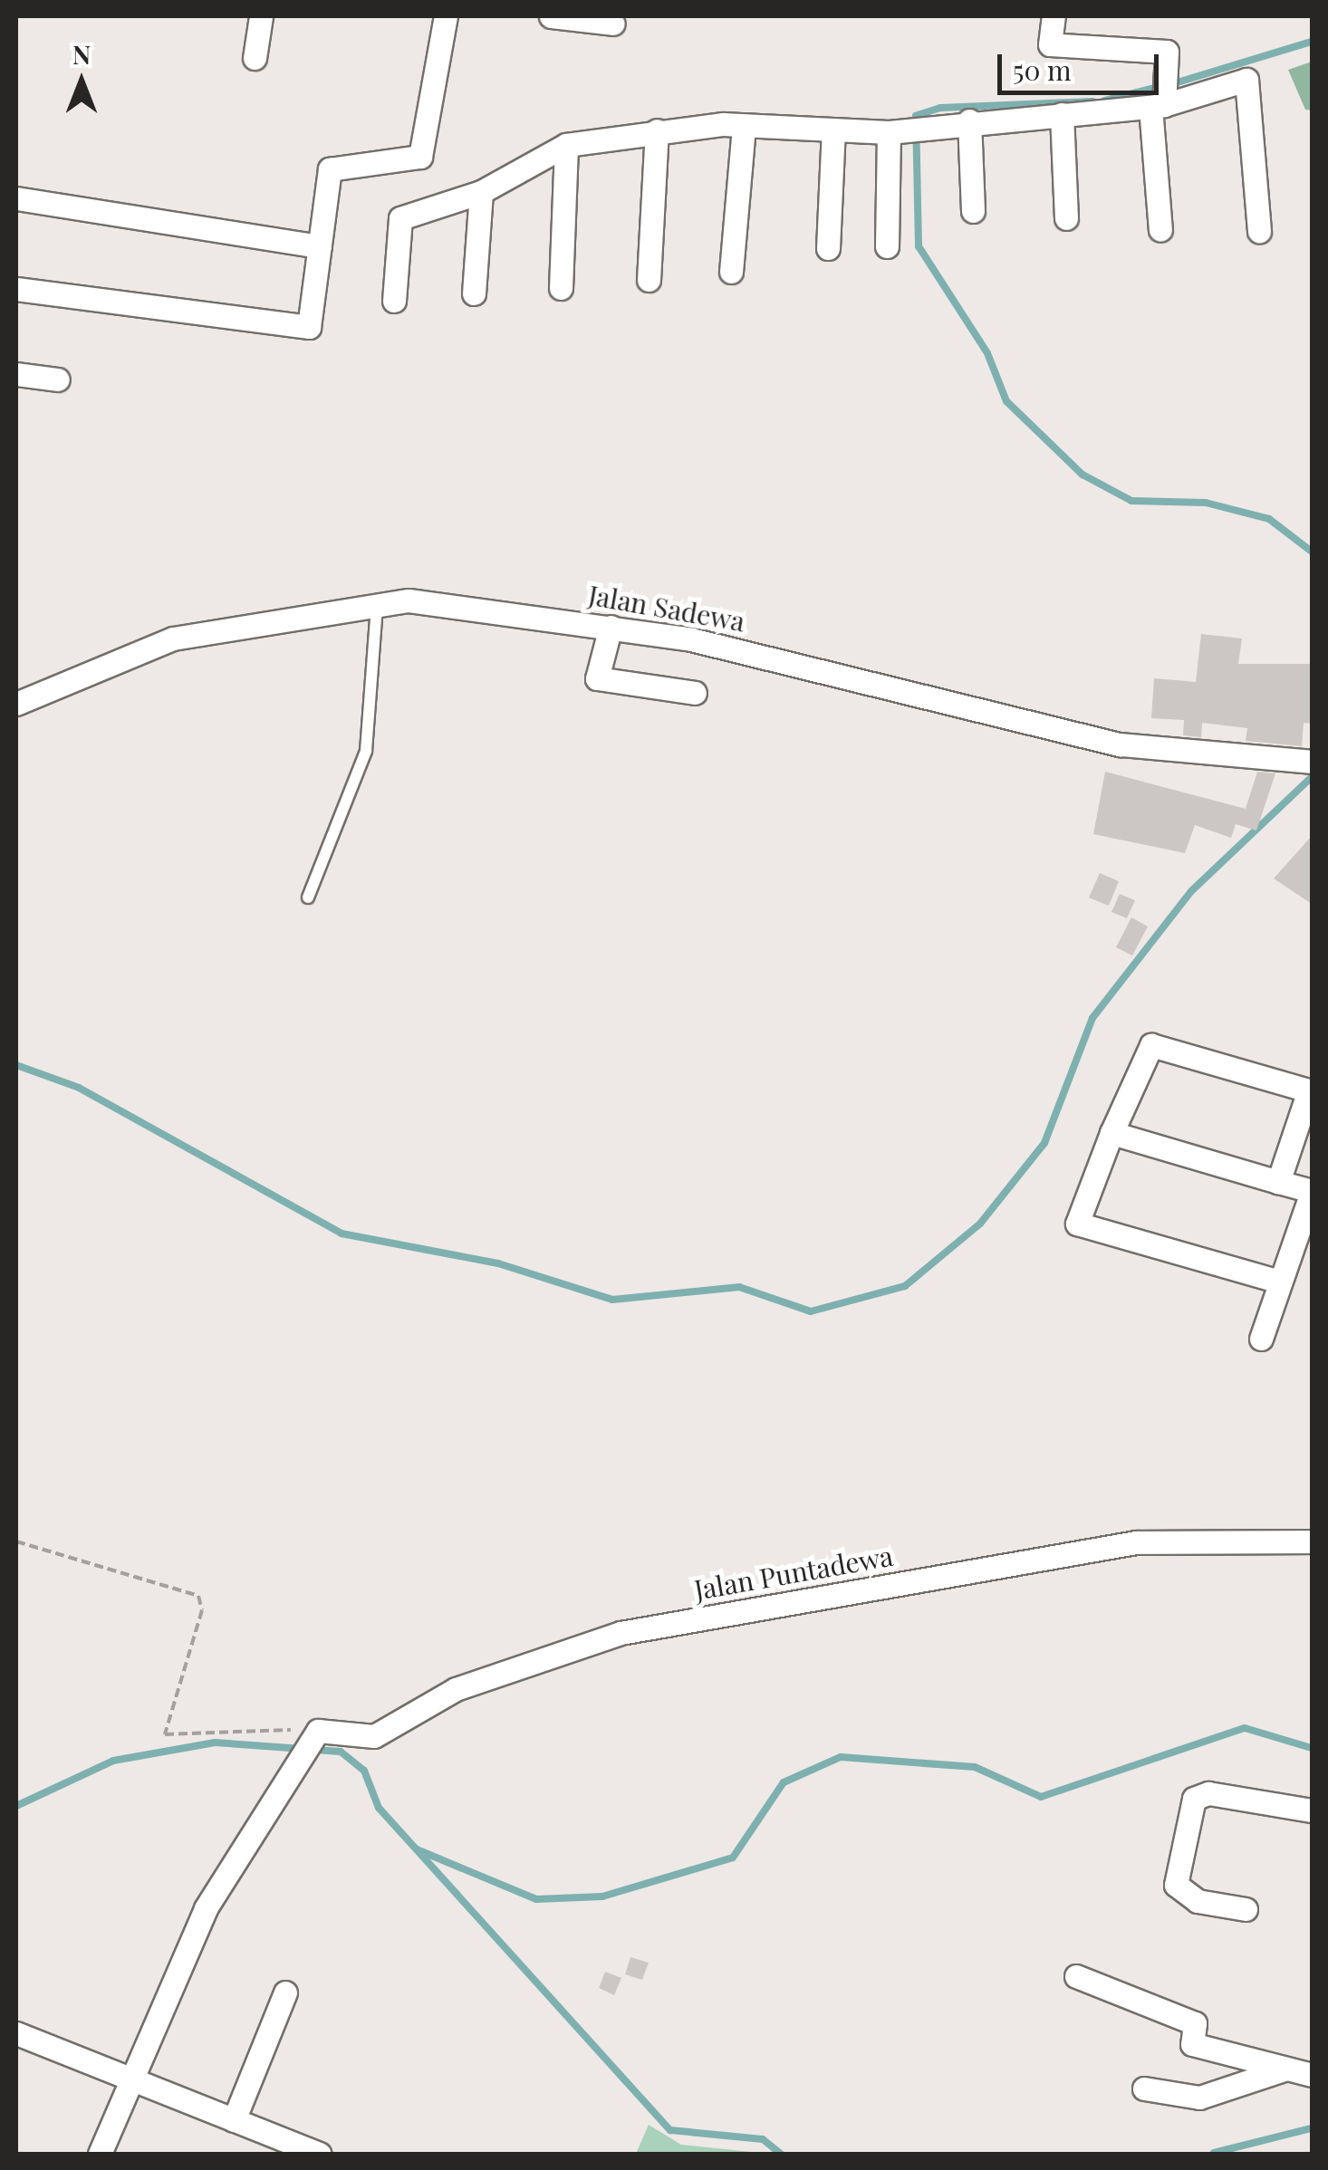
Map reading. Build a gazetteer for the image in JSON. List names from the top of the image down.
{
  "streets": {
    "street": ["Jalan Sadewa", "Jalan Puntadewa"]
  },
  "scale_bar": "50 m",
  "north": "top"
}
